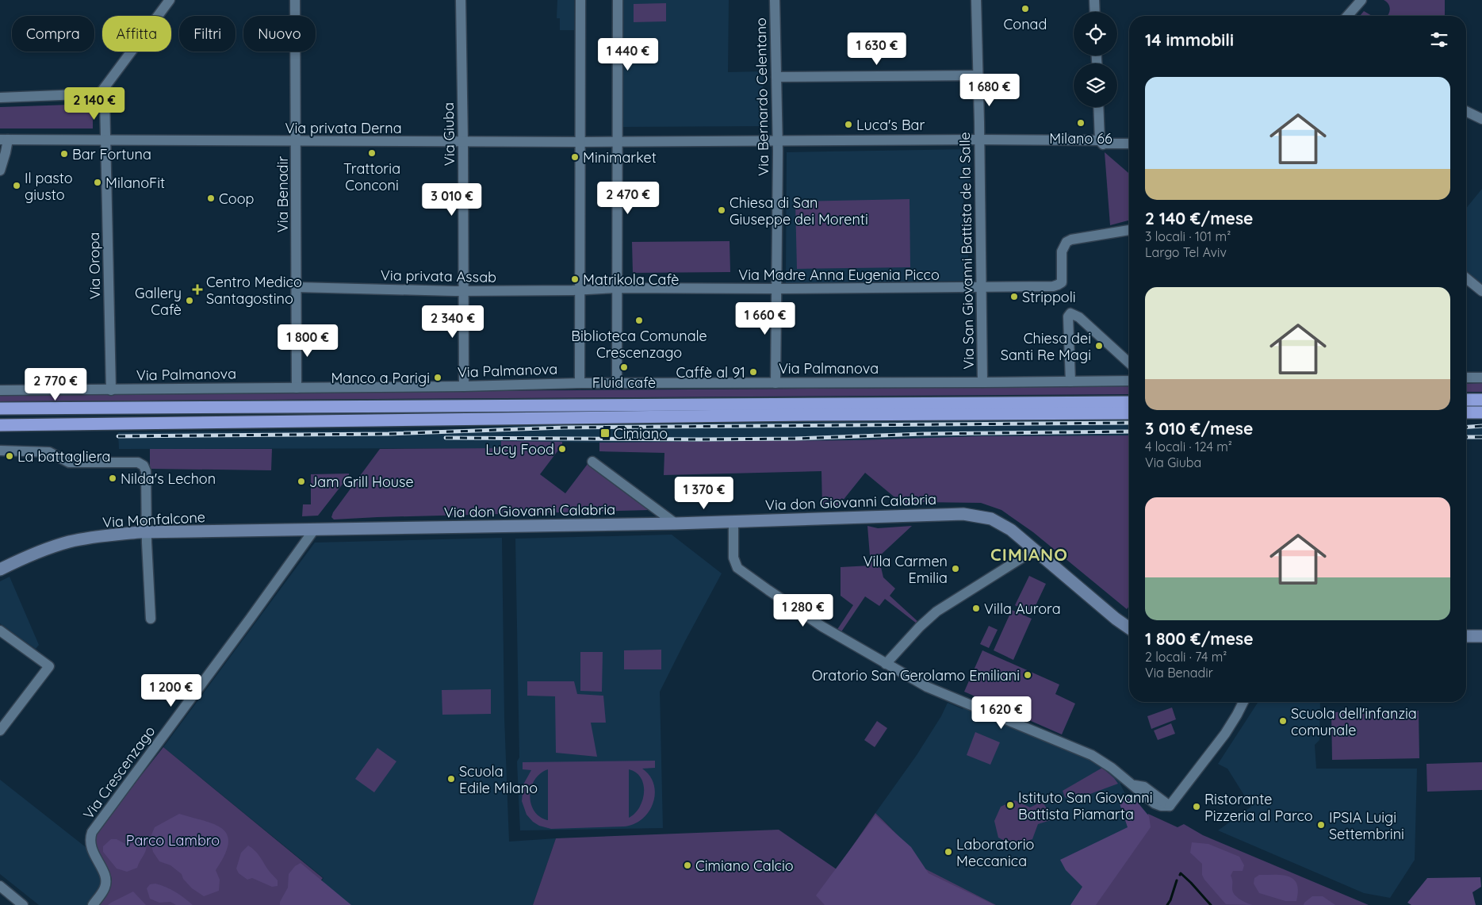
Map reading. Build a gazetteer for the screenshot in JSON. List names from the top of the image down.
{
  "streets": {
    "street": [
      "Via Bernardo Celentano",
      "Via privata Derna",
      "Via Giuba",
      "Via Benadir",
      "Via San Giovanni Battista de la Salle",
      "Via Oropa",
      "Via Madre Anna Eugenia Picco",
      "Via privata Assab",
      "Via Palmanova",
      "Via don Giovanni Calabria",
      "Via Monfalcone",
      "Via Crescenzago"
    ]
  },
  "crossings": [
    ["Via Bernardo Celentano", "Via privata Derna"],
    ["Via Bernardo Celentano", "Via Madre Anna Eugenia Picco"],
    ["Via Bernardo Celentano", "Via Palmanova"],
    ["Via privata Derna", "Via Giuba"],
    ["Via privata Derna", "Via Benadir"],
    ["Via privata Derna", "Via San Giovanni Battista de la Salle"],
    ["Via privata Derna", "Via Oropa"],
    ["Via Giuba", "Via privata Assab"],
    ["Via Giuba", "Via Palmanova"],
    ["Via Benadir", "Via privata Assab"],
    ["Via Benadir", "Via Palmanova"],
    ["Via San Giovanni Battista de la Salle", "Via Madre Anna Eugenia Picco"],
    ["Via San Giovanni Battista de la Salle", "Via Palmanova"],
    ["Via Oropa", "Via Palmanova"],
    ["Via Madre Anna Eugenia Picco", "Via privata Assab"],
    ["Via don Giovanni Calabria", "Via Monfalcone"],
    ["Via don Giovanni Calabria", "Via Crescenzago"],
    ["Via Monfalcone", "Via Crescenzago"]
  ],
  "districts": ["CIMIANO"],
  "parks": ["Parco Lambro"],
  "places": {
    "other": [
      "Conad",
      "Milano 66",
      "Luca's Bar",
      "Trattoria Conconi",
      "Bar Fortuna",
      "Minimarket",
      "MilanoFit",
      "Il pasto giusto",
      "Coop",
      "Chiesa di San Giuseppe dei Morenti",
      "Matrikola Cafè",
      "Strippoli",
      "Gallery Cafè",
      "Biblioteca Comunale Crescenzago",
      "Chiesa dei Santi Re Magi",
      "Fluid cafè",
      "Caffè al 91",
      "Manco a Parigi",
      "Lucy Food",
      "La battagliera",
      "Nilda's Lechon",
      "Jam Grill House",
      "Villa Carmen Emilia",
      "Villa Aurora",
      "Oratorio San Gerolamo Emiliani",
      "Scuola dell'infanzia comunale",
      "Scuola Edile Milano",
      "Istituto San Giovanni Battista Piamarta",
      "Ristorante Pizzeria al Parco",
      "IPSIA Luigi Settembrini",
      "Laboratorio Meccanica",
      "Cimiano Calcio"
    ],
    "health": ["Centro Medico Santagostino"],
    "transit": ["Cimiano"]
  },
  "page": {
    "chip": [
      "Compra",
      "Affitta",
      "Filtri",
      "Nuovo"
    ],
    "heading": "14 immobili",
    "price": [
      "1 630 €",
      "1 440 €",
      "1 680 €",
      "2 140 €",
      "2 470 €",
      "3 010 €",
      "1 660 €",
      "2 340 €",
      "1 800 €",
      "2 770 €",
      "1 370 €",
      "1 280 €",
      "1 200 €",
      "1 620 €"
    ],
    "list": [
      {
        "name": "2 140 €/mese",
        "note": "3 locali · 101 m² · Largo Tel Aviv"
      },
      {
        "name": "3 010 €/mese",
        "note": "4 locali · 124 m² · Via Giuba"
      },
      {
        "name": "1 800 €/mese",
        "note": "2 locali · 74 m² · Via Benadir"
      }
    ]
  }
}
